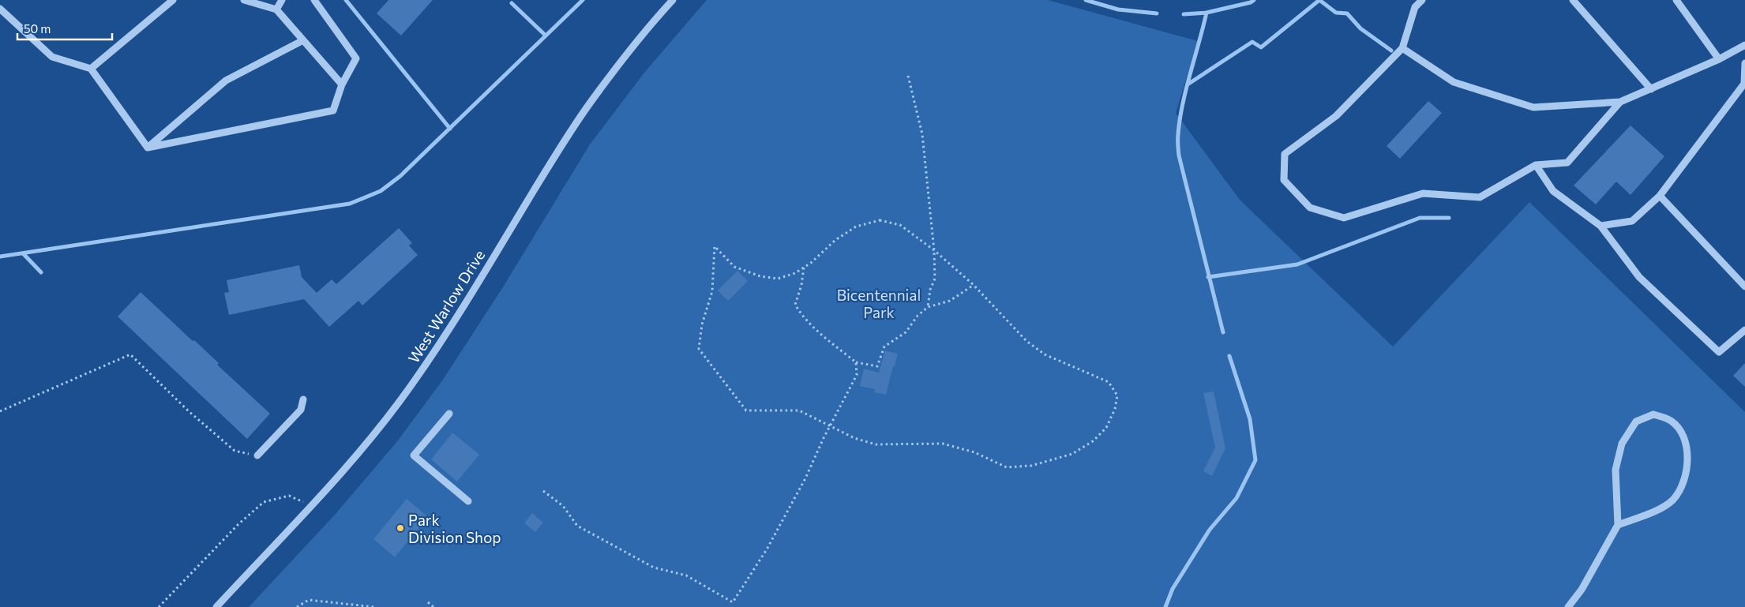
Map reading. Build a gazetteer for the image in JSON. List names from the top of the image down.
{
  "streets": {
    "street": ["West Warlow Drive"]
  },
  "parks": ["Bicentennial Park"],
  "places": ["Park Division Shop"],
  "scale_bar": "50 m"
}
